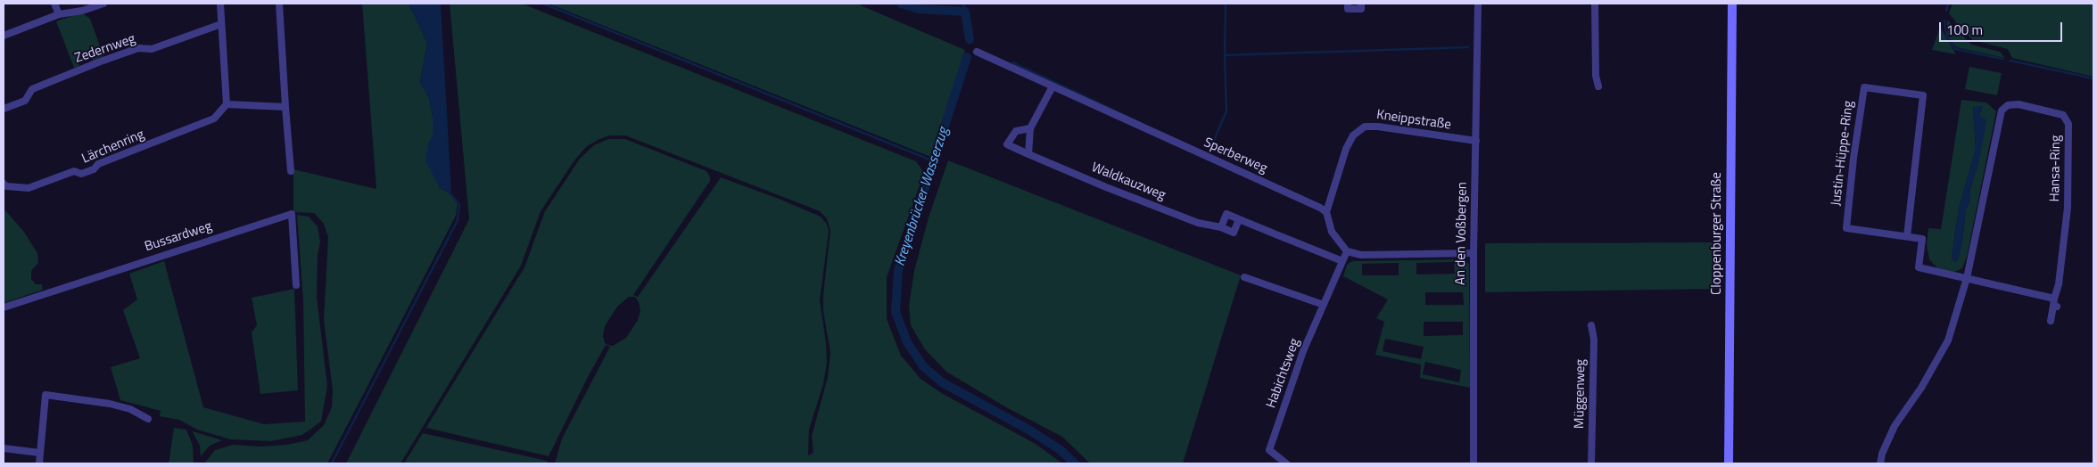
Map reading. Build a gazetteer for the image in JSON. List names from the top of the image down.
{
  "streets": {
    "main road": ["Cloppenburger Straße"],
    "street": [
      "Zedernweg",
      "Kneippstraße",
      "Lärchenring",
      "Justin-Hüppe-Ring",
      "Sperberweg",
      "Hansa-Ring",
      "Waldkauzweg",
      "An den Voßbergen",
      "Bussardweg",
      "Habichtsweg",
      "Müggenweg"
    ]
  },
  "crossings": [
    ["Kneippstraße", "Sperberweg"],
    ["Kneippstraße", "An den Voßbergen"],
    ["Kneippstraße", "Habichtsweg"],
    ["Justin-Hüppe-Ring", "Hansa-Ring"],
    ["Sperberweg", "An den Voßbergen"],
    ["Sperberweg", "Habichtsweg"],
    ["An den Voßbergen", "Habichtsweg"]
  ],
  "water": ["Kreyenbrücker Wasserzug"],
  "scale_bar": "100 m"
}
